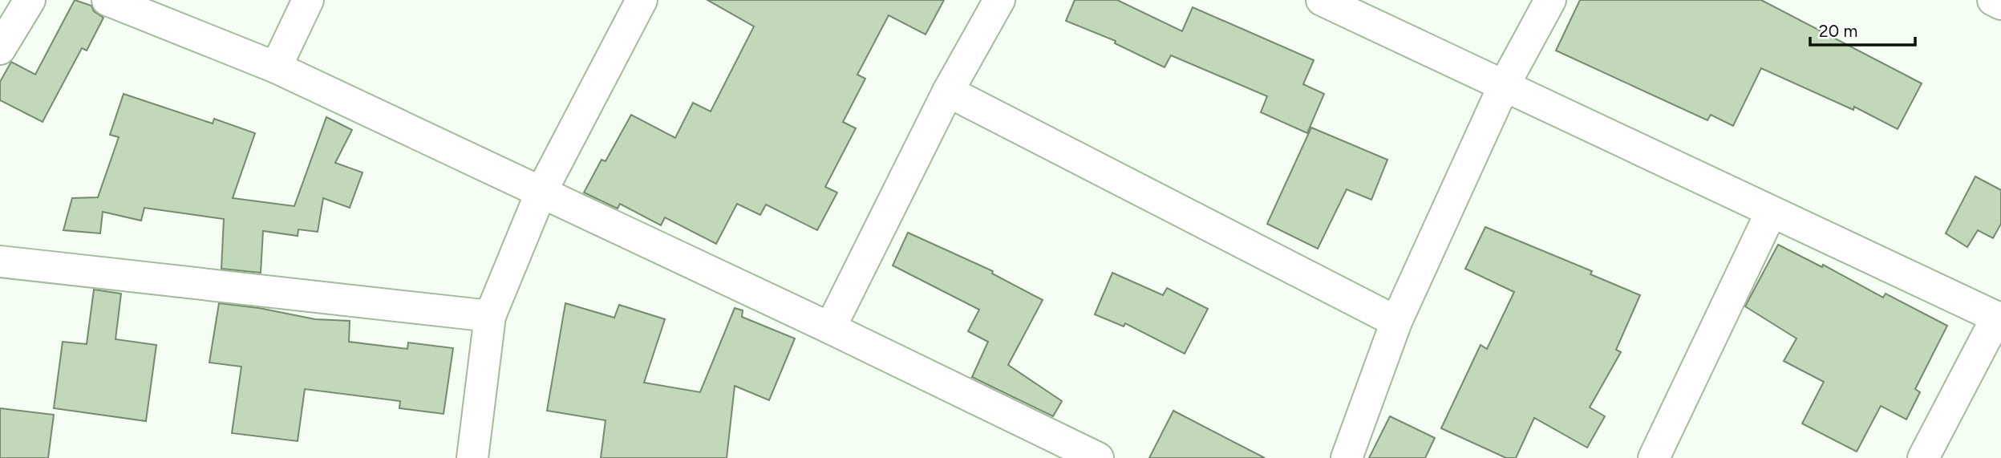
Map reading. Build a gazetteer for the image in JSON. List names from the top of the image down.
{
  "scale_bar": "20 m"
}
